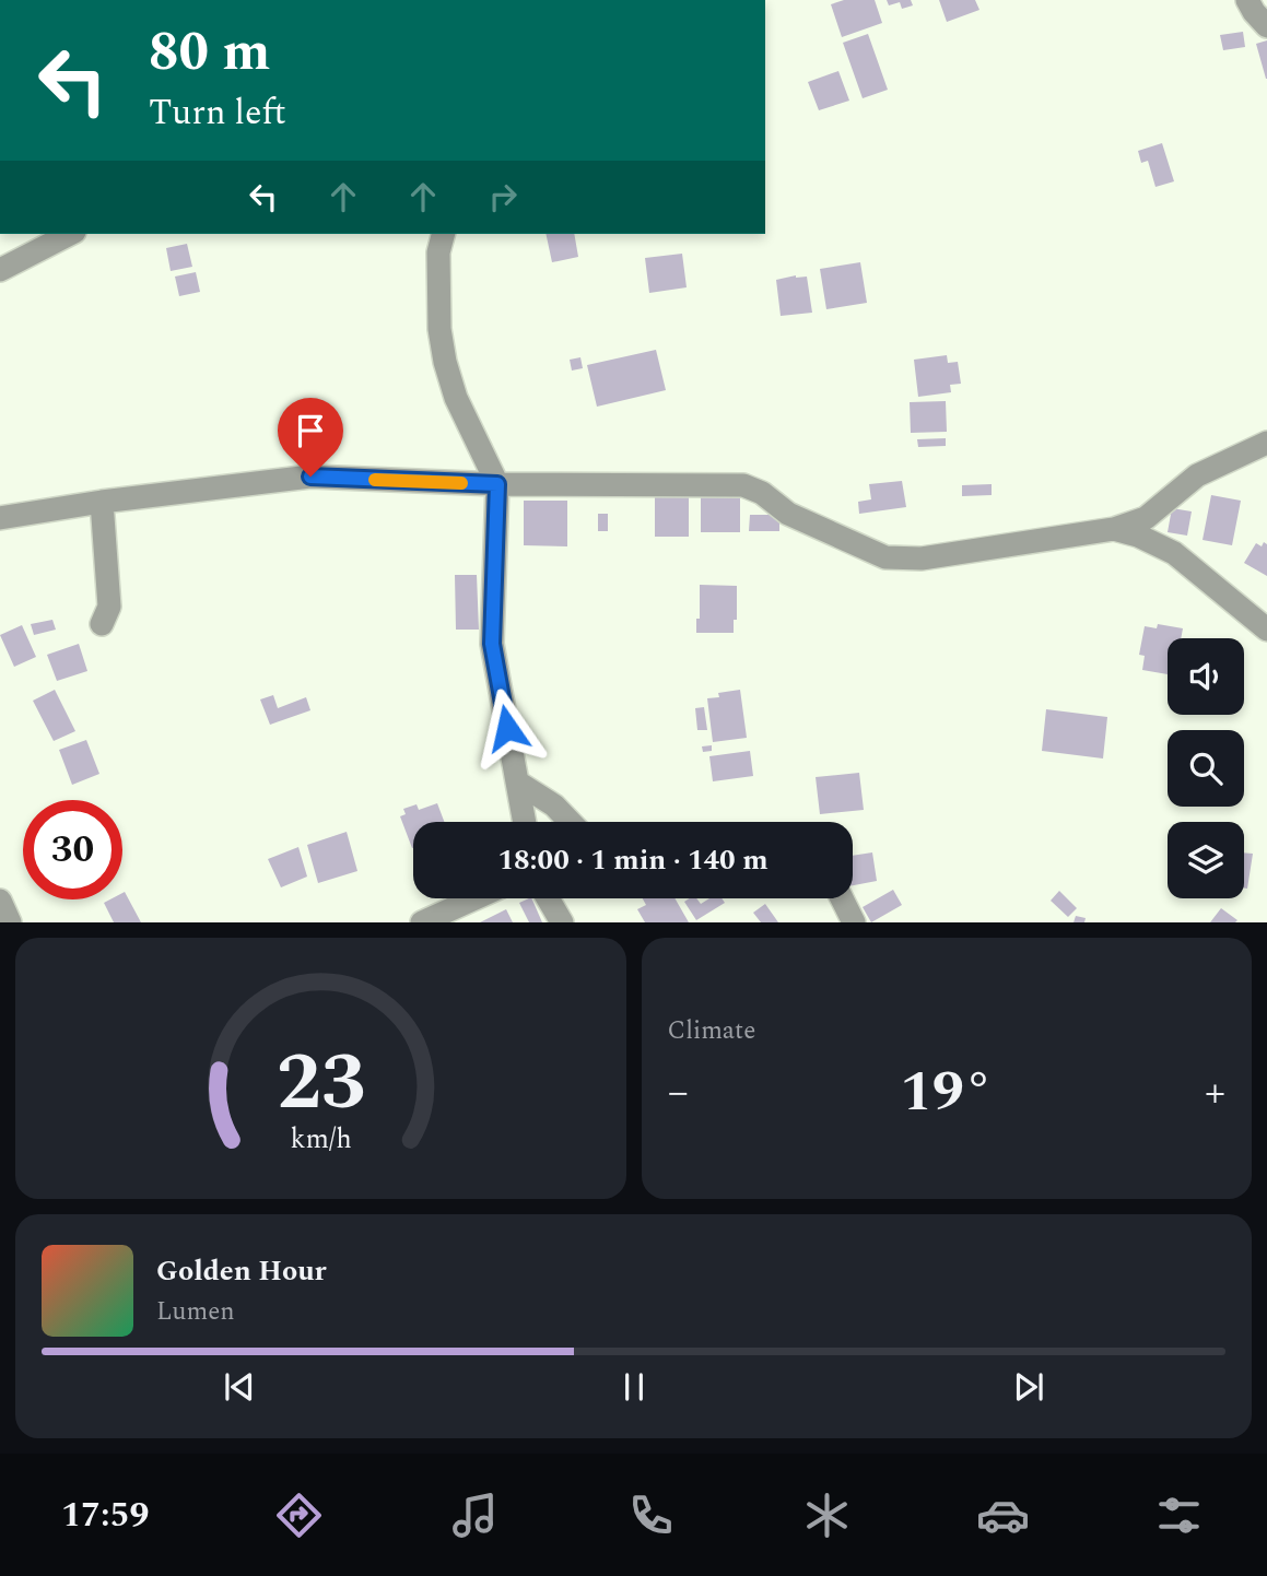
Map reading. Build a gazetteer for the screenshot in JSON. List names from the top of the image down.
{
  "page": {
    "turn": ["80 m", "Turn left"],
    "limit": "30",
    "trip": "18:00 · 1 min · 140 m",
    "tile": "Climate",
    "heat": ["−", "19°", "+"],
    "song": ["Golden Hour", "Lumen"],
    "tabs": "17:59",
    "gauge": ["23", "km/h"]
  }
}
